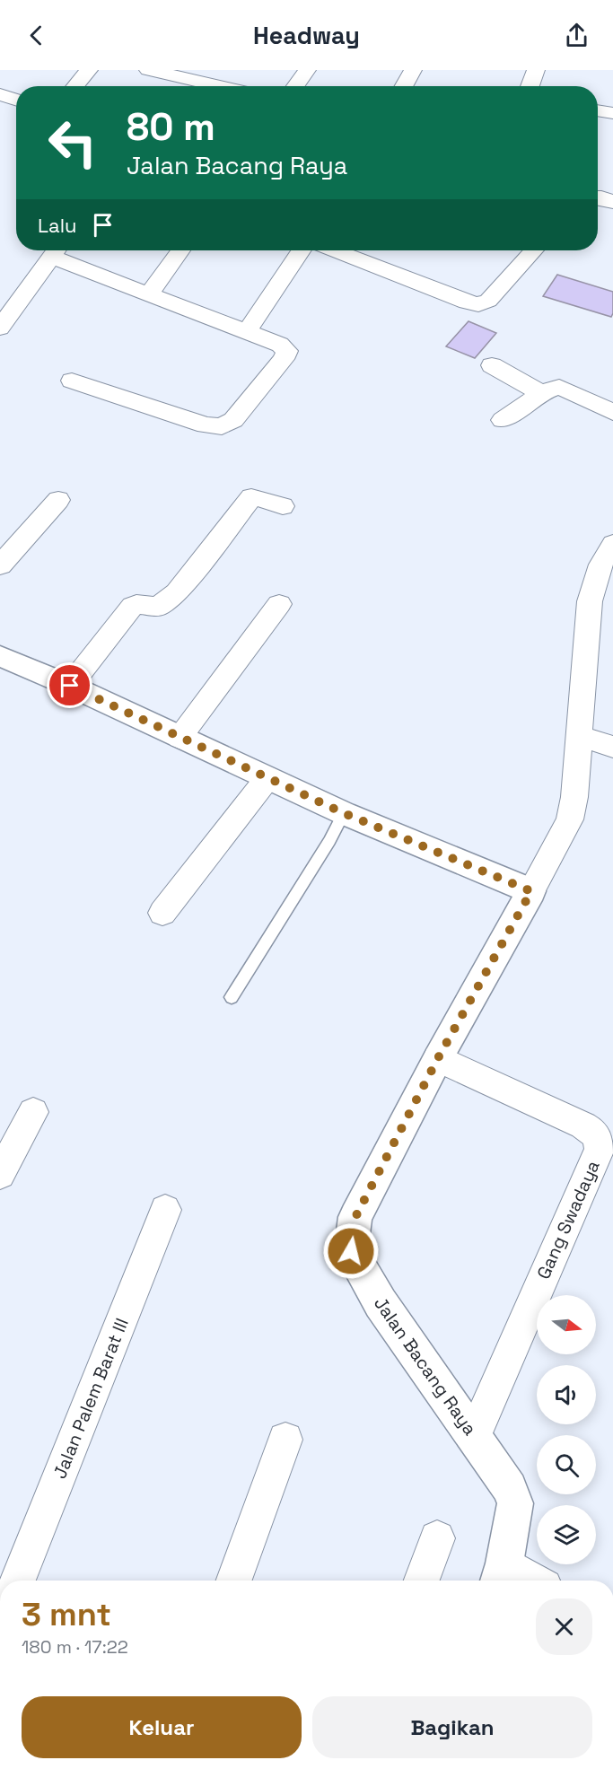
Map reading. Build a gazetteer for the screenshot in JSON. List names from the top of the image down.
{
  "streets": {
    "street": ["Gang Swadaya", "Jalan Bacang Raya", "Jalan Palem Barat III"]
  },
  "crossings": [
    ["Gang Swadaya", "Jalan Bacang Raya"]
  ],
  "north": "right",
  "page": {
    "header": "Headway",
    "turn": ["80 m", "Jalan Bacang Raya"],
    "then": "Lalu",
    "heading": ["3 mnt", "180 m · 17:22"],
    "buttons": ["Keluar", "Bagikan"]
  }
}
